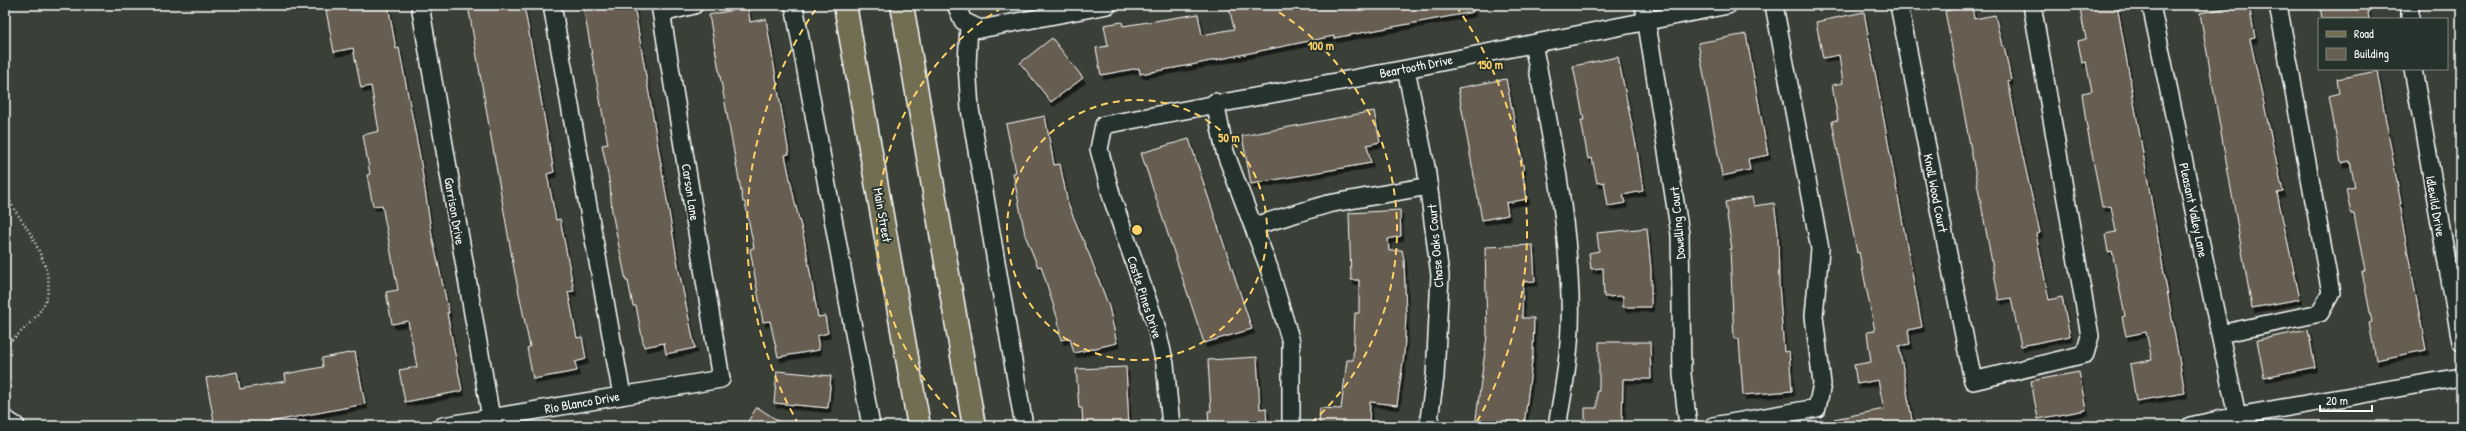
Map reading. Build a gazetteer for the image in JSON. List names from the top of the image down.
{
  "streets": {
    "main road": ["Main Street"],
    "street": [
      "Beartooth Drive",
      "Carson Lane",
      "Knoll Wood Court",
      "Idlewild Drive",
      "Pleasant Valley Lane",
      "Garrison Drive",
      "Dowelling Court",
      "Chase Oaks Court",
      "Castle Pines Drive",
      "Rio Blanco Drive"
    ]
  },
  "crossings": [
    ["Beartooth Drive", "Dowelling Court"],
    ["Beartooth Drive", "Chase Oaks Court"],
    ["Beartooth Drive", "Castle Pines Drive"],
    ["Carson Lane", "Rio Blanco Drive"],
    ["Garrison Drive", "Rio Blanco Drive"]
  ],
  "legend": ["Road", "Building"],
  "scale_bar": "20 m",
  "rings": ["100 m", "150 m", "50 m"]
}
